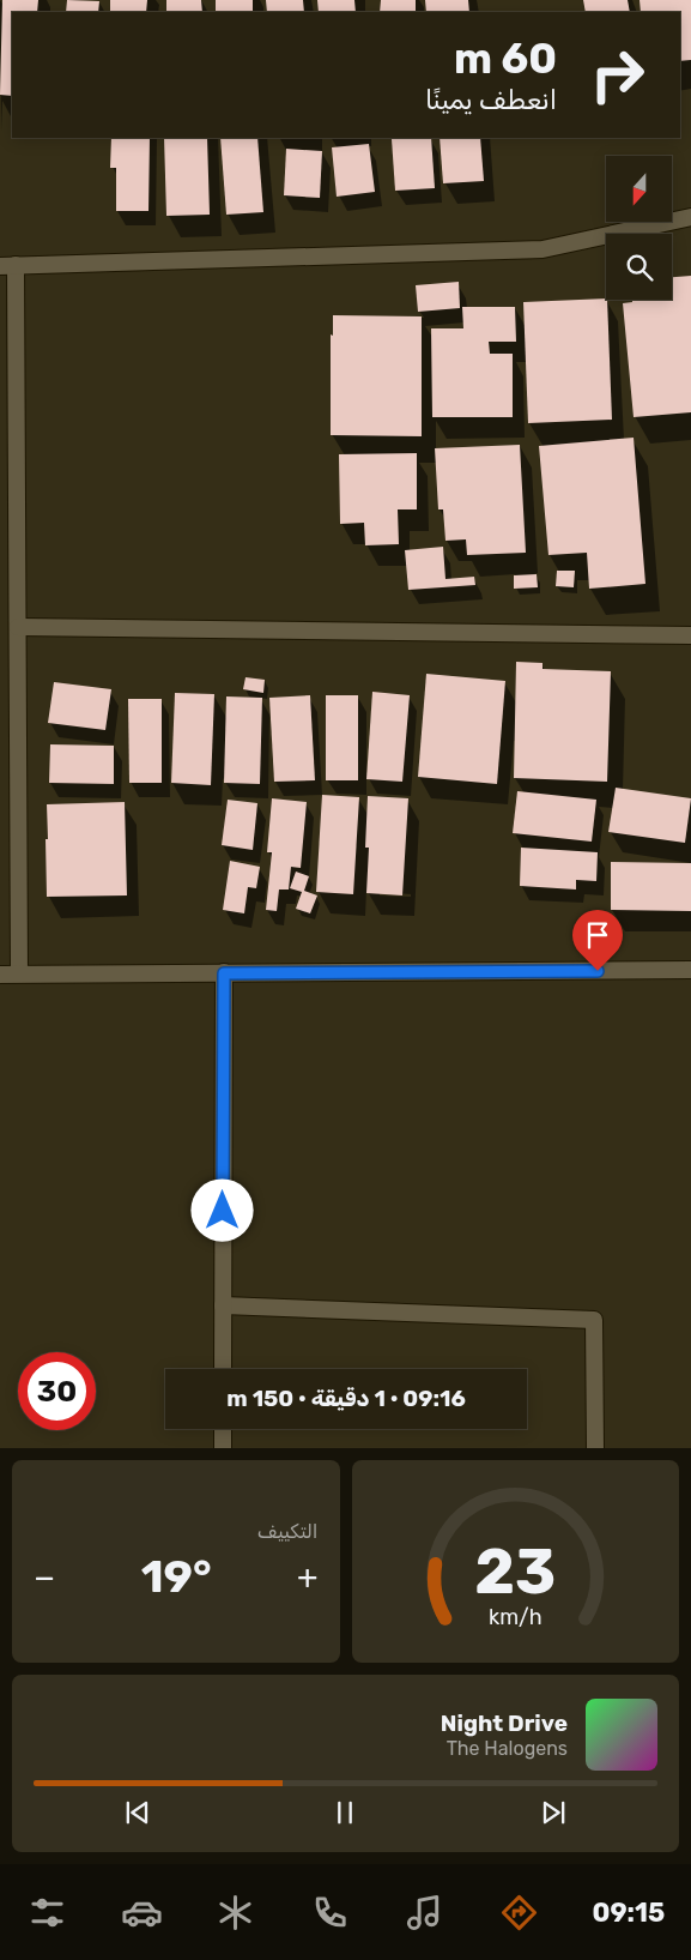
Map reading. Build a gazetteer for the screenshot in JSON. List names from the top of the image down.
{
  "north": "bottom",
  "page": {
    "turn": ["60 m", "انعطف يمينًا"],
    "limit": "30",
    "trip": "09:16 · 1 دقيقة · 150 m",
    "tile": "التكييف",
    "heat": ["−", "19°", "+"],
    "song": ["Night Drive", "The Halogens"],
    "tabs": "09:15",
    "gauge": ["23", "km/h"]
  }
}
